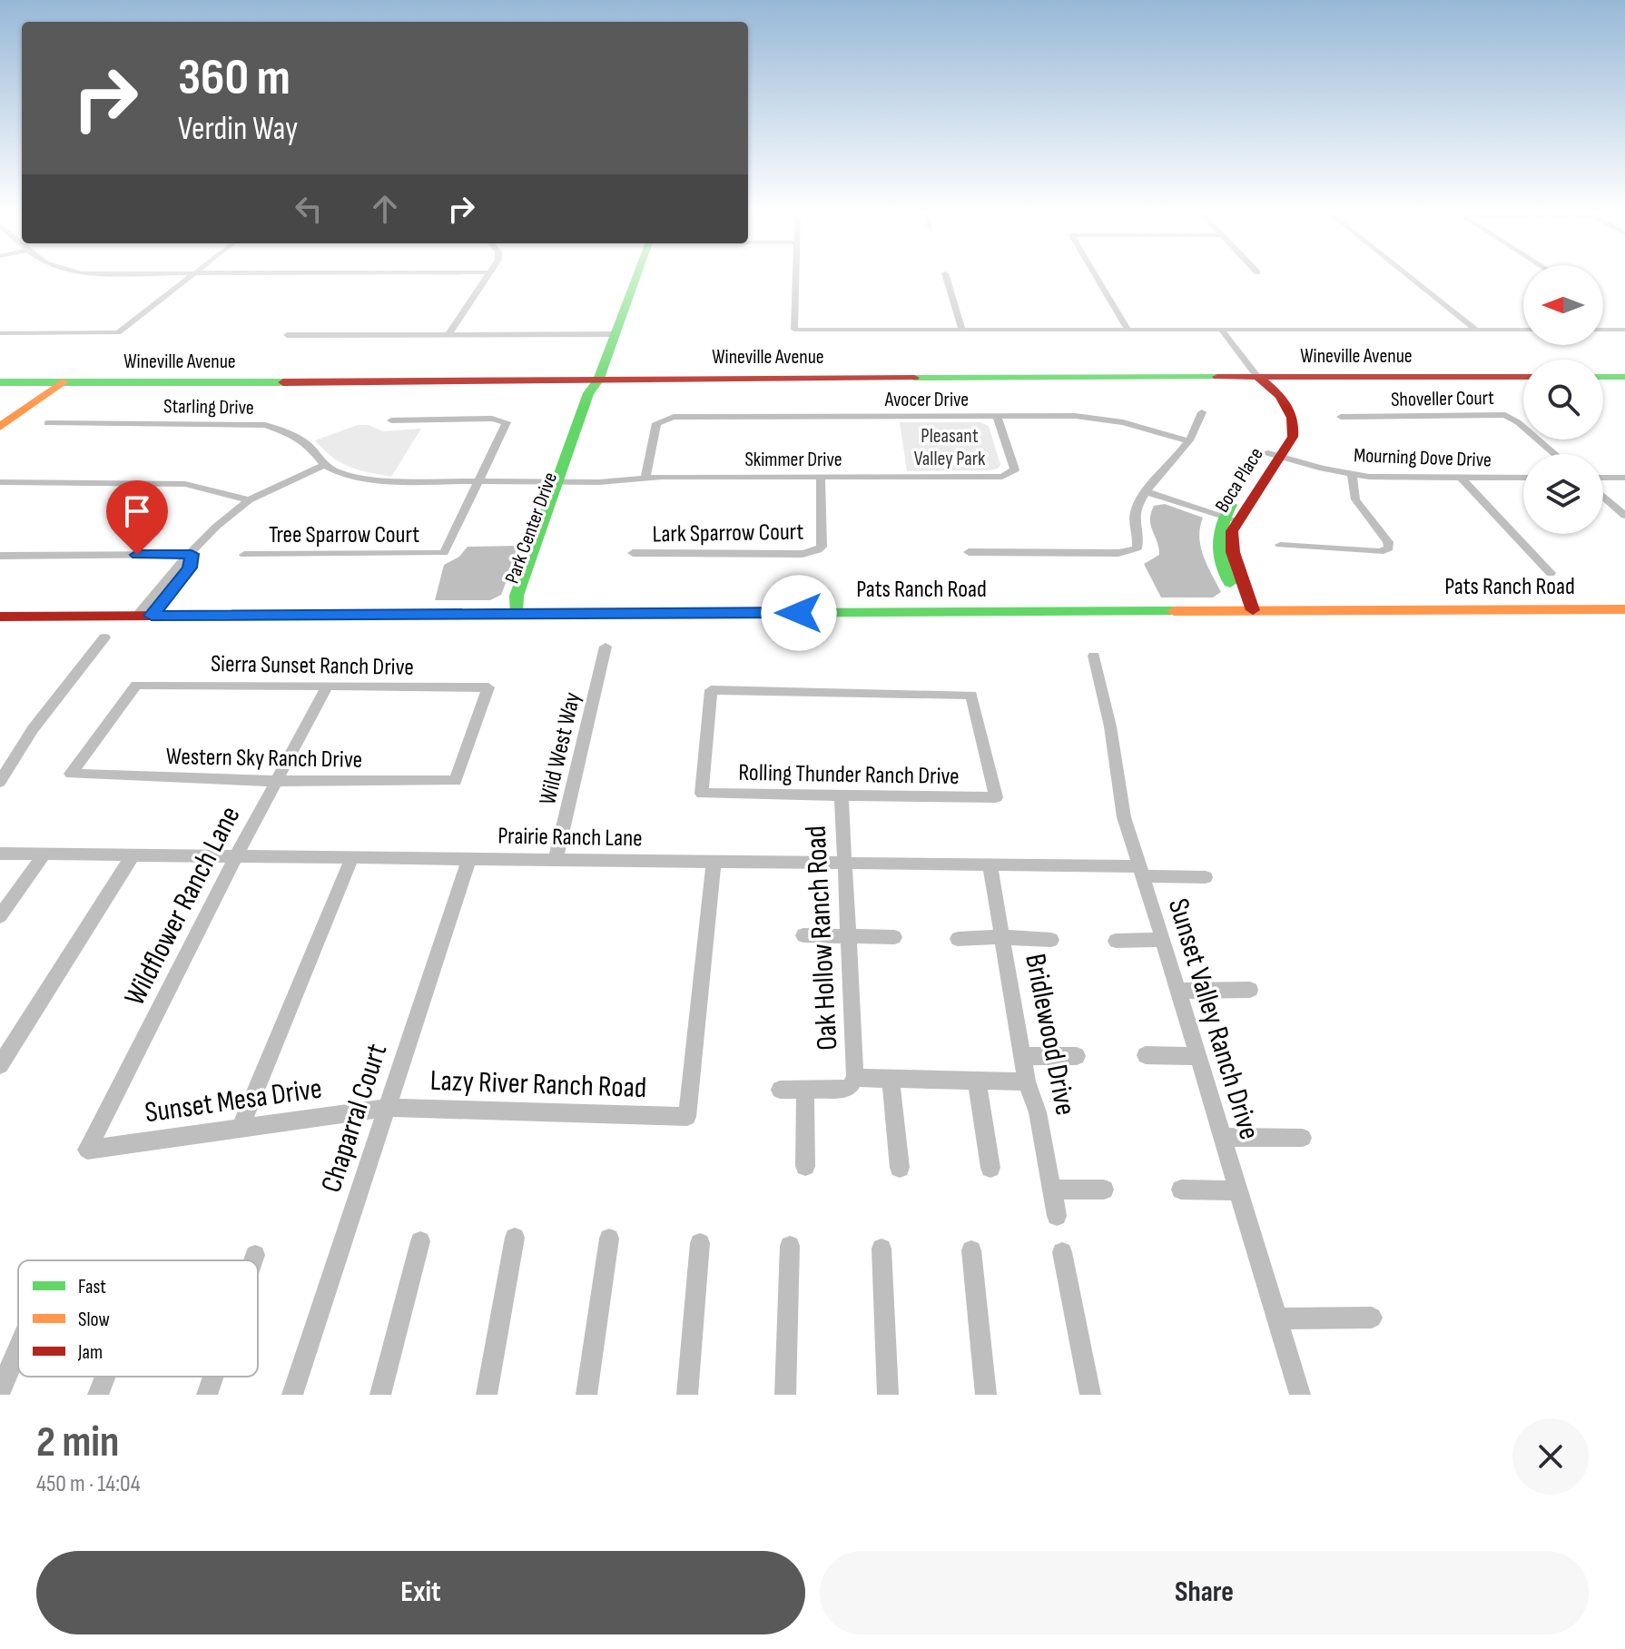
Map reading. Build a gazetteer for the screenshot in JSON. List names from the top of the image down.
{
  "streets": {
    "street": [
      "Wineville Avenue",
      "Shoveller Court",
      "Avocer Drive",
      "Starling Drive",
      "Mourning Dove Drive",
      "Skimmer Drive",
      "Boca Place",
      "Park Center Drive",
      "Lark Sparrow Court",
      "Tree Sparrow Court",
      "Pats Ranch Road",
      "Sierra Sunset Ranch Drive",
      "Wild West Way",
      "Western Sky Ranch Drive",
      "Rolling Thunder Ranch Drive",
      "Prairie Ranch Lane",
      "Wildflower Ranch Lane",
      "Oak Hollow Ranch Road",
      "Sunset Valley Ranch Drive",
      "Bridlewood Drive",
      "Lazy River Ranch Road",
      "Sunset Mesa Drive",
      "Chaparral Court"
    ]
  },
  "crossings": [
    ["Wineville Avenue", "Boca Place"],
    ["Wineville Avenue", "Park Center Drive"],
    ["Avocer Drive", "Skimmer Drive"],
    ["Starling Drive", "Skimmer Drive"],
    ["Starling Drive", "Park Center Drive"],
    ["Starling Drive", "Tree Sparrow Court"],
    ["Mourning Dove Drive", "Boca Place"],
    ["Skimmer Drive", "Park Center Drive"],
    ["Skimmer Drive", "Lark Sparrow Court"],
    ["Boca Place", "Pats Ranch Road"],
    ["Park Center Drive", "Pats Ranch Road"],
    ["Sierra Sunset Ranch Drive", "Western Sky Ranch Drive"],
    ["Sierra Sunset Ranch Drive", "Wildflower Ranch Lane"],
    ["Wild West Way", "Prairie Ranch Lane"],
    ["Western Sky Ranch Drive", "Wildflower Ranch Lane"],
    ["Rolling Thunder Ranch Drive", "Oak Hollow Ranch Road"],
    ["Prairie Ranch Lane", "Wildflower Ranch Lane"],
    ["Prairie Ranch Lane", "Oak Hollow Ranch Road"],
    ["Prairie Ranch Lane", "Sunset Valley Ranch Drive"],
    ["Prairie Ranch Lane", "Bridlewood Drive"],
    ["Prairie Ranch Lane", "Lazy River Ranch Road"],
    ["Prairie Ranch Lane", "Chaparral Court"],
    ["Wildflower Ranch Lane", "Sunset Mesa Drive"],
    ["Lazy River Ranch Road", "Sunset Mesa Drive"],
    ["Lazy River Ranch Road", "Chaparral Court"],
    ["Sunset Mesa Drive", "Chaparral Court"]
  ],
  "parks": ["Pleasant Valley Park"],
  "legend": ["Fast", "Slow", "Jam"],
  "north": "left",
  "page": {
    "turn": ["360 m", "Verdin Way"],
    "heading": ["2 min", "450 m · 14:04"],
    "buttons": ["Exit", "Share"]
  }
}
